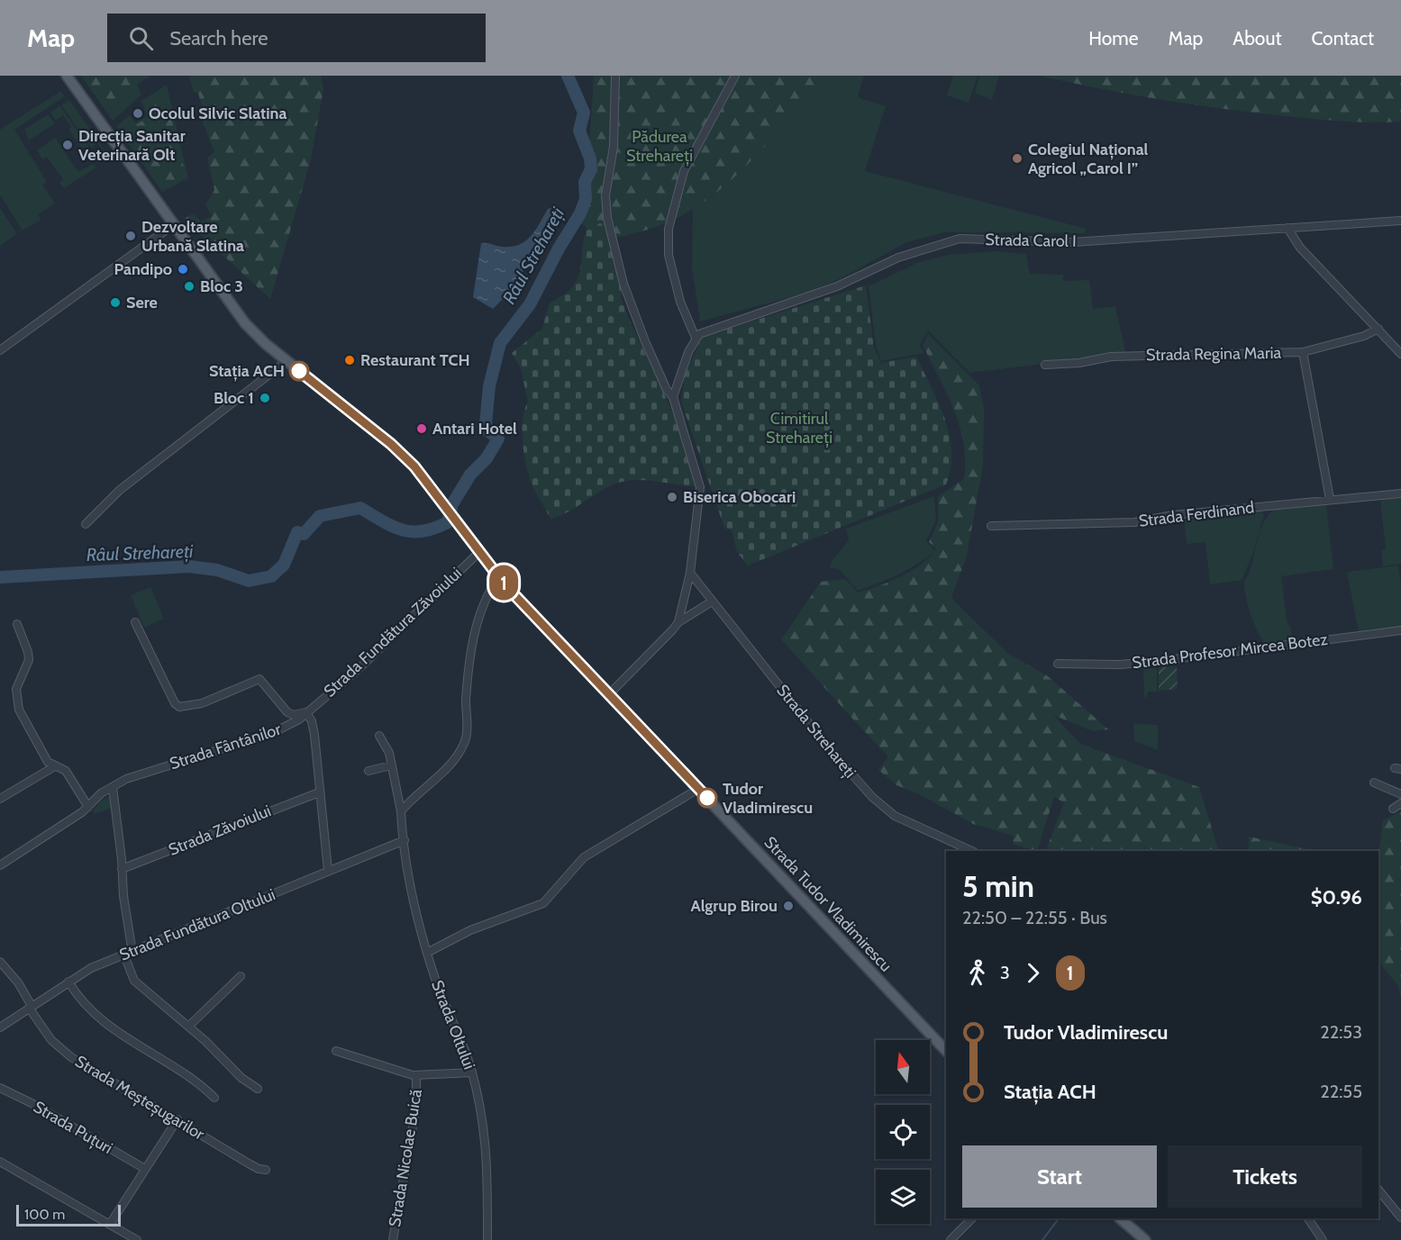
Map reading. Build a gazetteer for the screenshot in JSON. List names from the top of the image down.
{
  "streets": {
    "main road": ["Strada Tudor Vladimirescu"],
    "street": [
      "Strada Carol I",
      "Strada Regina Maria",
      "Strada Ferdinand",
      "Strada Fundătura Zăvoiului",
      "Strada Profesor Mircea Botez",
      "Strada Strehareți",
      "Strada Fântânilor",
      "Strada Zăvoiului",
      "Strada Fundătura Oltului",
      "Strada Oltului",
      "Strada Meșteșugarilor",
      "Strada Puțuri",
      "Strada Nicolae Buică"
    ]
  },
  "crossings": [
    ["Strada Fundătura Zăvoiului", "Strada Fântânilor"],
    ["Strada Fundătura Zăvoiului", "Strada Tudor Vladimirescu"],
    ["Strada Fundătura Oltului", "Strada Oltului"],
    ["Strada Fundătura Oltului", "Strada Meșteșugarilor"],
    ["Strada Oltului", "Strada Nicolae Buică"]
  ],
  "water": ["Râul Strehareți"],
  "parks": ["Pădurea Strehareți", "Cimitirul Strehareți"],
  "places": [
    "Ocolul Silvic Slatina",
    "Direcția Sanitar Veterinară Olt",
    "Colegiul Național Agricol „Carol I”",
    "Dezvoltare Urbană Slatina",
    "Pandipo",
    "Bloc 3",
    "Sere",
    "Restaurant TCH",
    "Stația ACH",
    "Bloc 1",
    "Antari Hotel",
    "Biserica Obocari",
    "Tudor Vladimirescu",
    "Algrup Birou"
  ],
  "lines": ["bus line 1"],
  "scale_bar": "100 m",
  "north": "top",
  "page": {
    "header": "Map",
    "search": "Search here",
    "nav": [
      "Home",
      "Map",
      "About",
      "Contact"
    ],
    "on_map": "1",
    "heading": ["5 min", "22:50 – 22:55 · Bus", "$0.96"],
    "legs": ["3", "1"],
    "list": [
      {
        "name": "Tudor Vladimirescu",
        "value": "22:53"
      },
      {
        "name": "Stația ACH",
        "value": "22:55"
      }
    ],
    "buttons": ["Start", "Tickets"],
    "scale": "100 m"
  }
}
